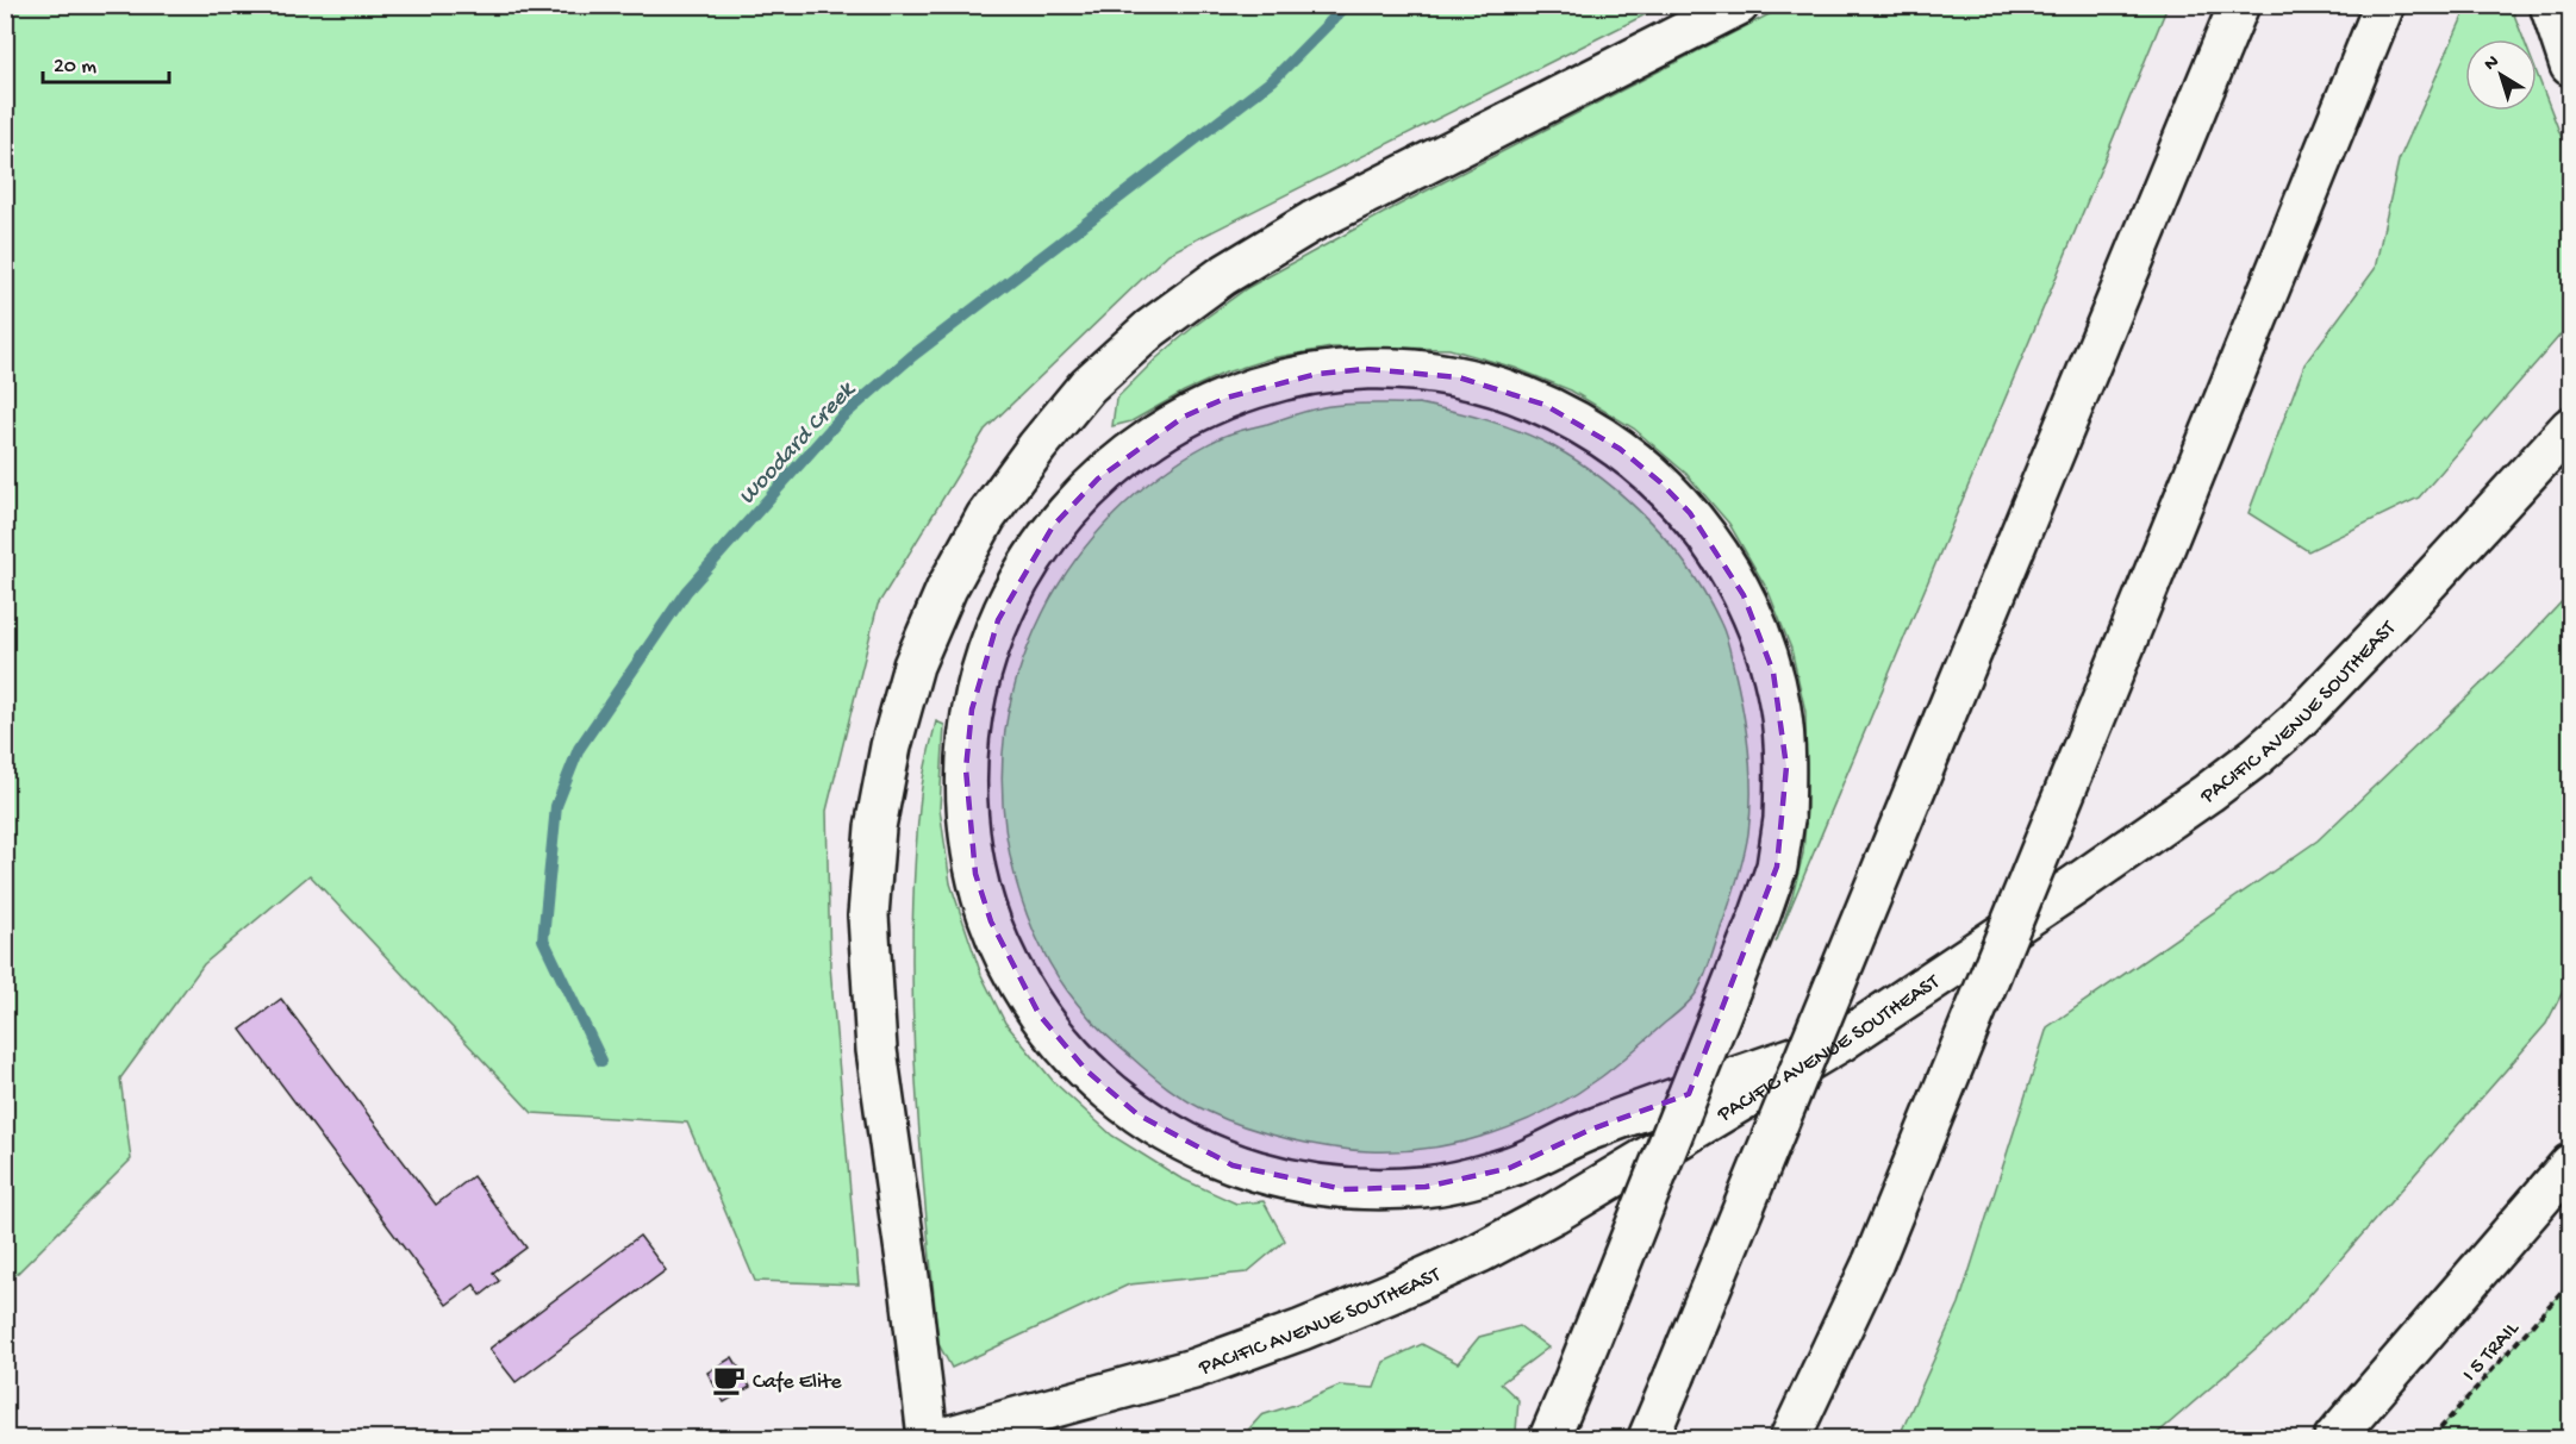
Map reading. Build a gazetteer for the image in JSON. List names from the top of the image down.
{
  "streets": {
    "main road": ["PACIFIC AVENUE SOUTHEAST"],
    "path": ["I 5 TRAIL"]
  },
  "water": ["Woodard Creek"],
  "places": {
    "cafe": ["Cafe Elite"]
  },
  "scale_bar": "20 m",
  "north": "top left"
}
